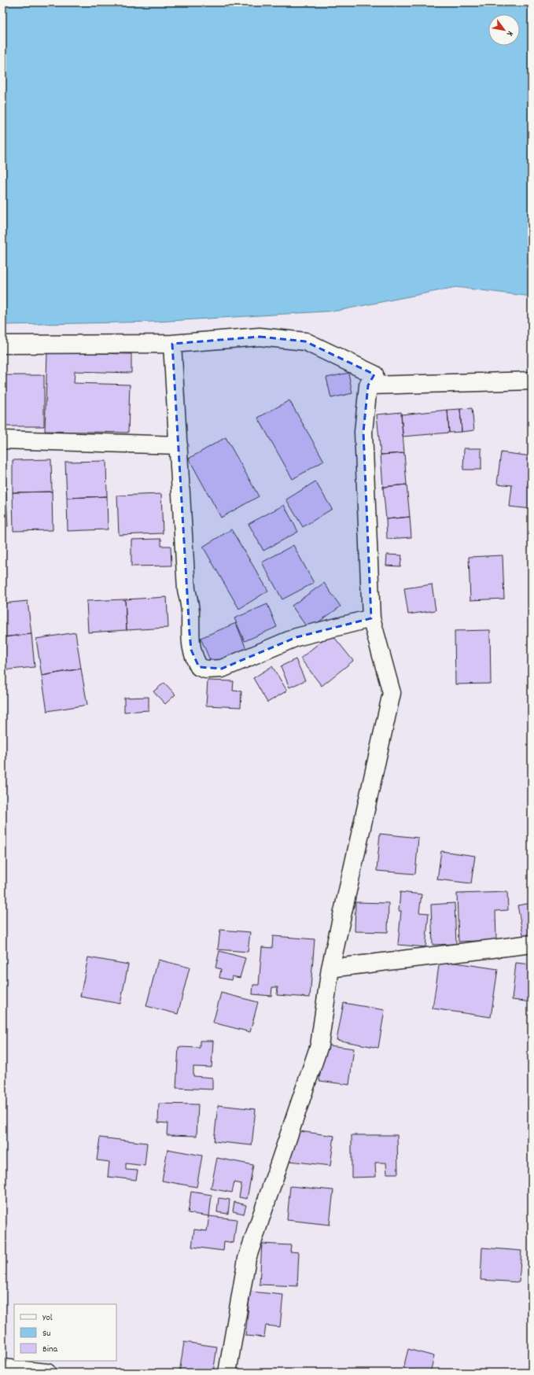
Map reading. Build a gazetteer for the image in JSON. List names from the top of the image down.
{
  "legend": ["Yol", "Su", "Bina"],
  "north": "bottom right"
}
